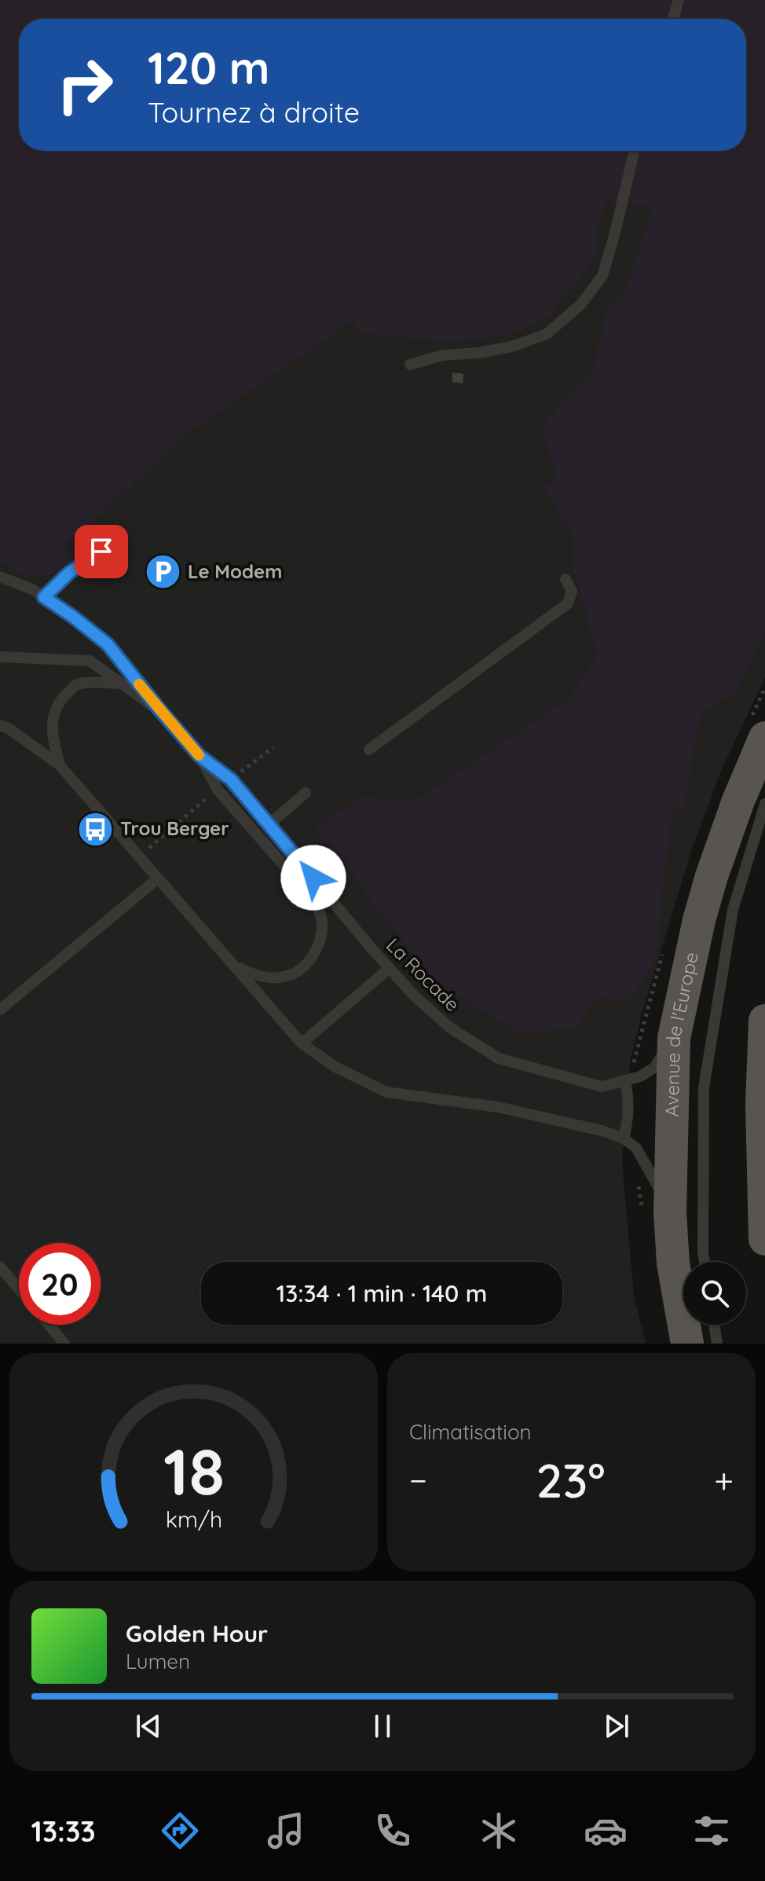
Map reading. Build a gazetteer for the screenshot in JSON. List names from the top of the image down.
{
  "streets": {
    "main road": ["Avenue de l'Europe"],
    "lane": ["La Rocade"]
  },
  "crossings": [
    ["La Rocade", "Avenue de l'Europe"]
  ],
  "places": {
    "parking": ["Le Modem"],
    "bus stop": ["Trou Berger"]
  },
  "page": {
    "turn": ["120 m", "Tournez à droite"],
    "limit": "20",
    "trip": "13:34 · 1 min · 140 m",
    "tile": "Climatisation",
    "heat": ["−", "23°", "+"],
    "song": ["Golden Hour", "Lumen"],
    "tabs": "13:33",
    "gauge": ["18", "km/h"]
  }
}
